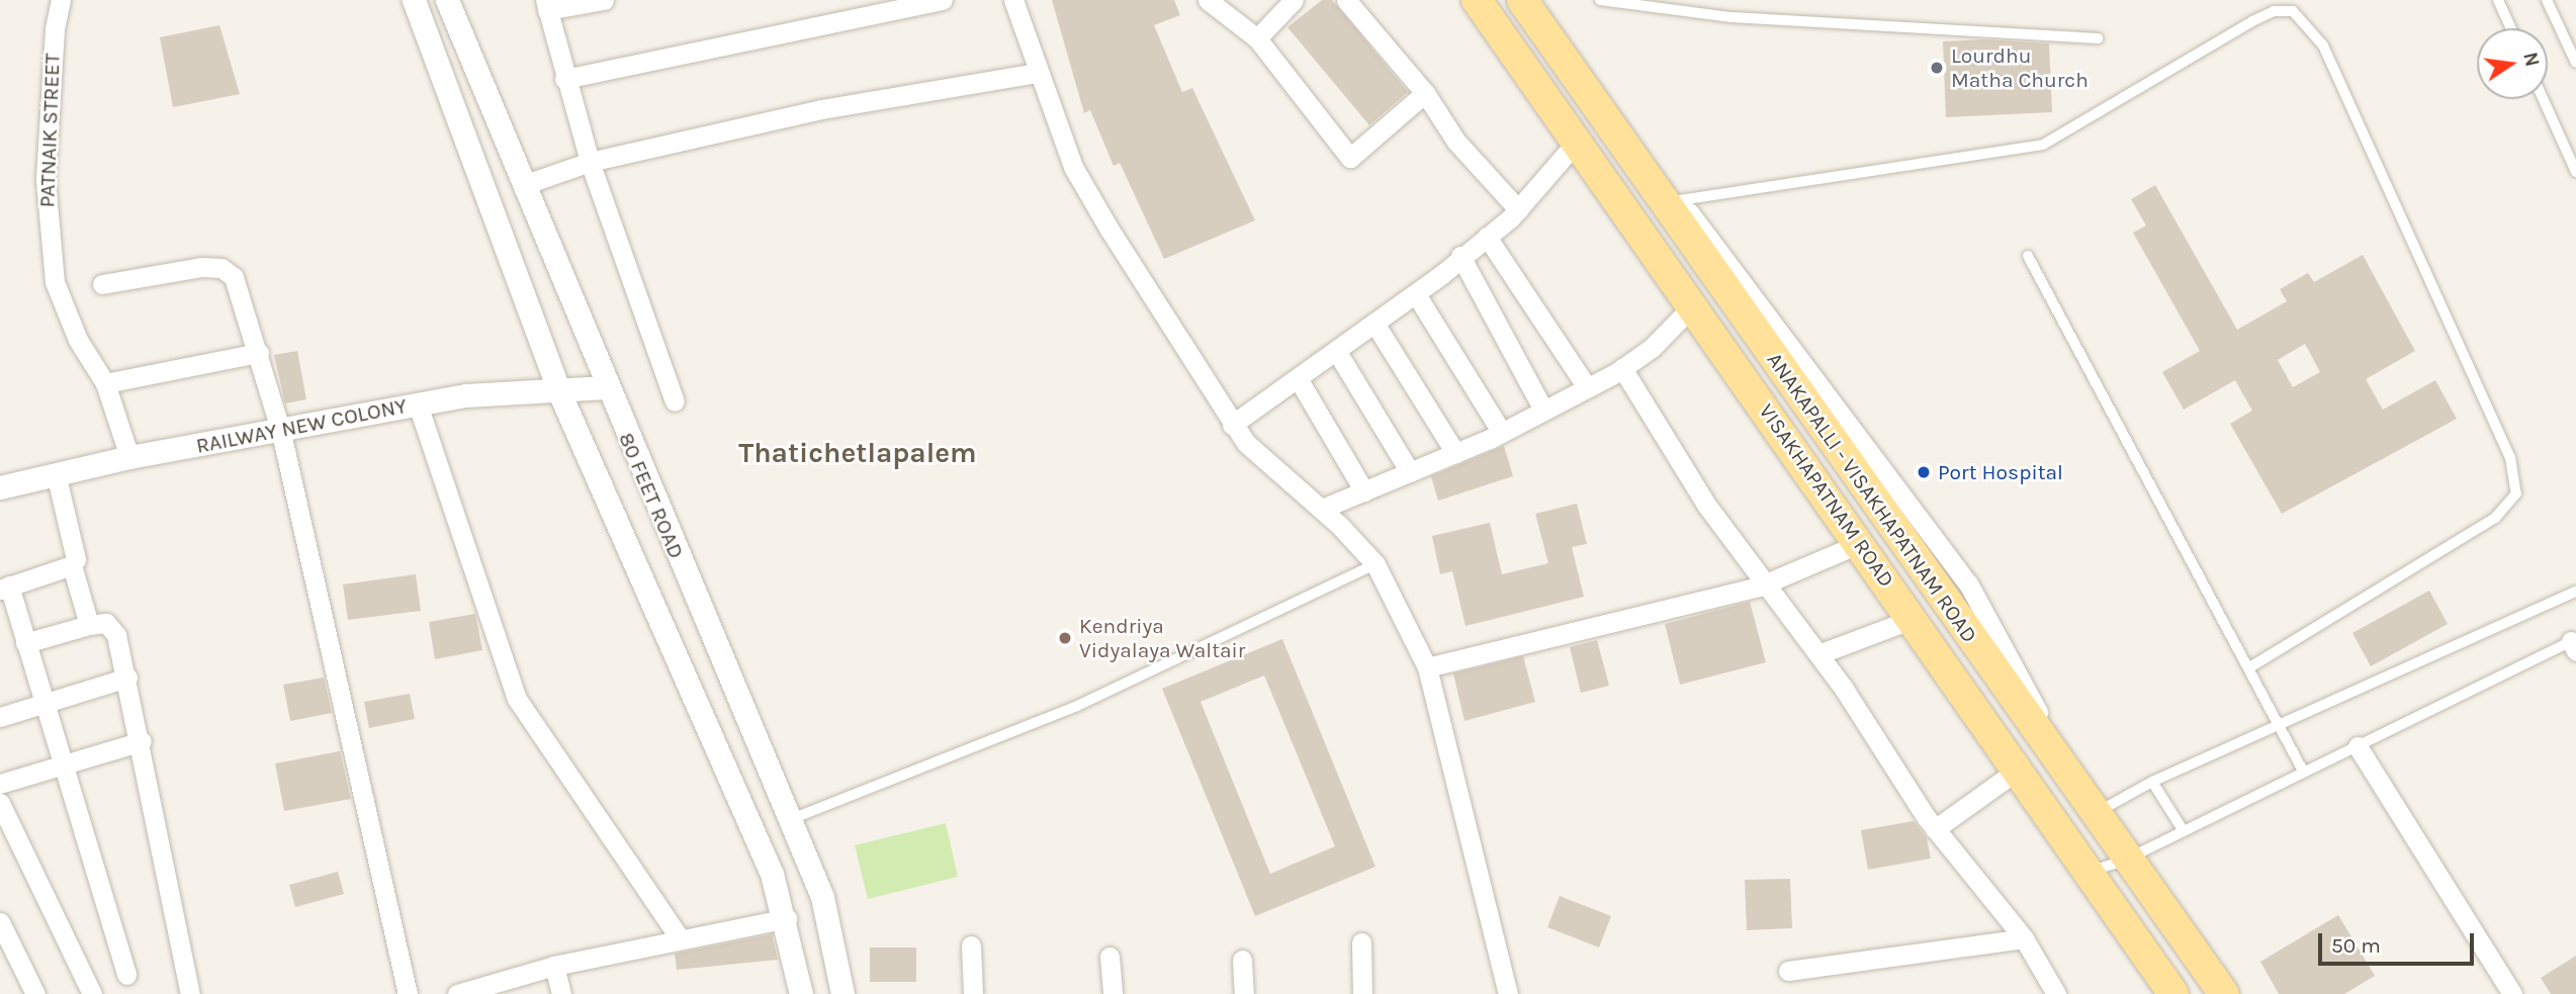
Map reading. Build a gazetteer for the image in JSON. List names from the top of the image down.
{
  "streets": {
    "main road": ["VISAKHAPATNAM ROAD", "ANAKAPALLI - VISAKHAPATNAM ROAD"],
    "street": ["PATNAIK STREET", "RAILWAY NEW COLONY", "80 FEET ROAD"]
  },
  "crossings": [
    ["PATNAIK STREET", "RAILWAY NEW COLONY"],
    ["RAILWAY NEW COLONY", "80 FEET ROAD"]
  ],
  "districts": ["Thatichetlapalem"],
  "places": ["Lourdhu Matha Church", "Port Hospital", "Kendriya Vidyalaya Waltair"],
  "scale_bar": "50 m",
  "north": "right"
}
